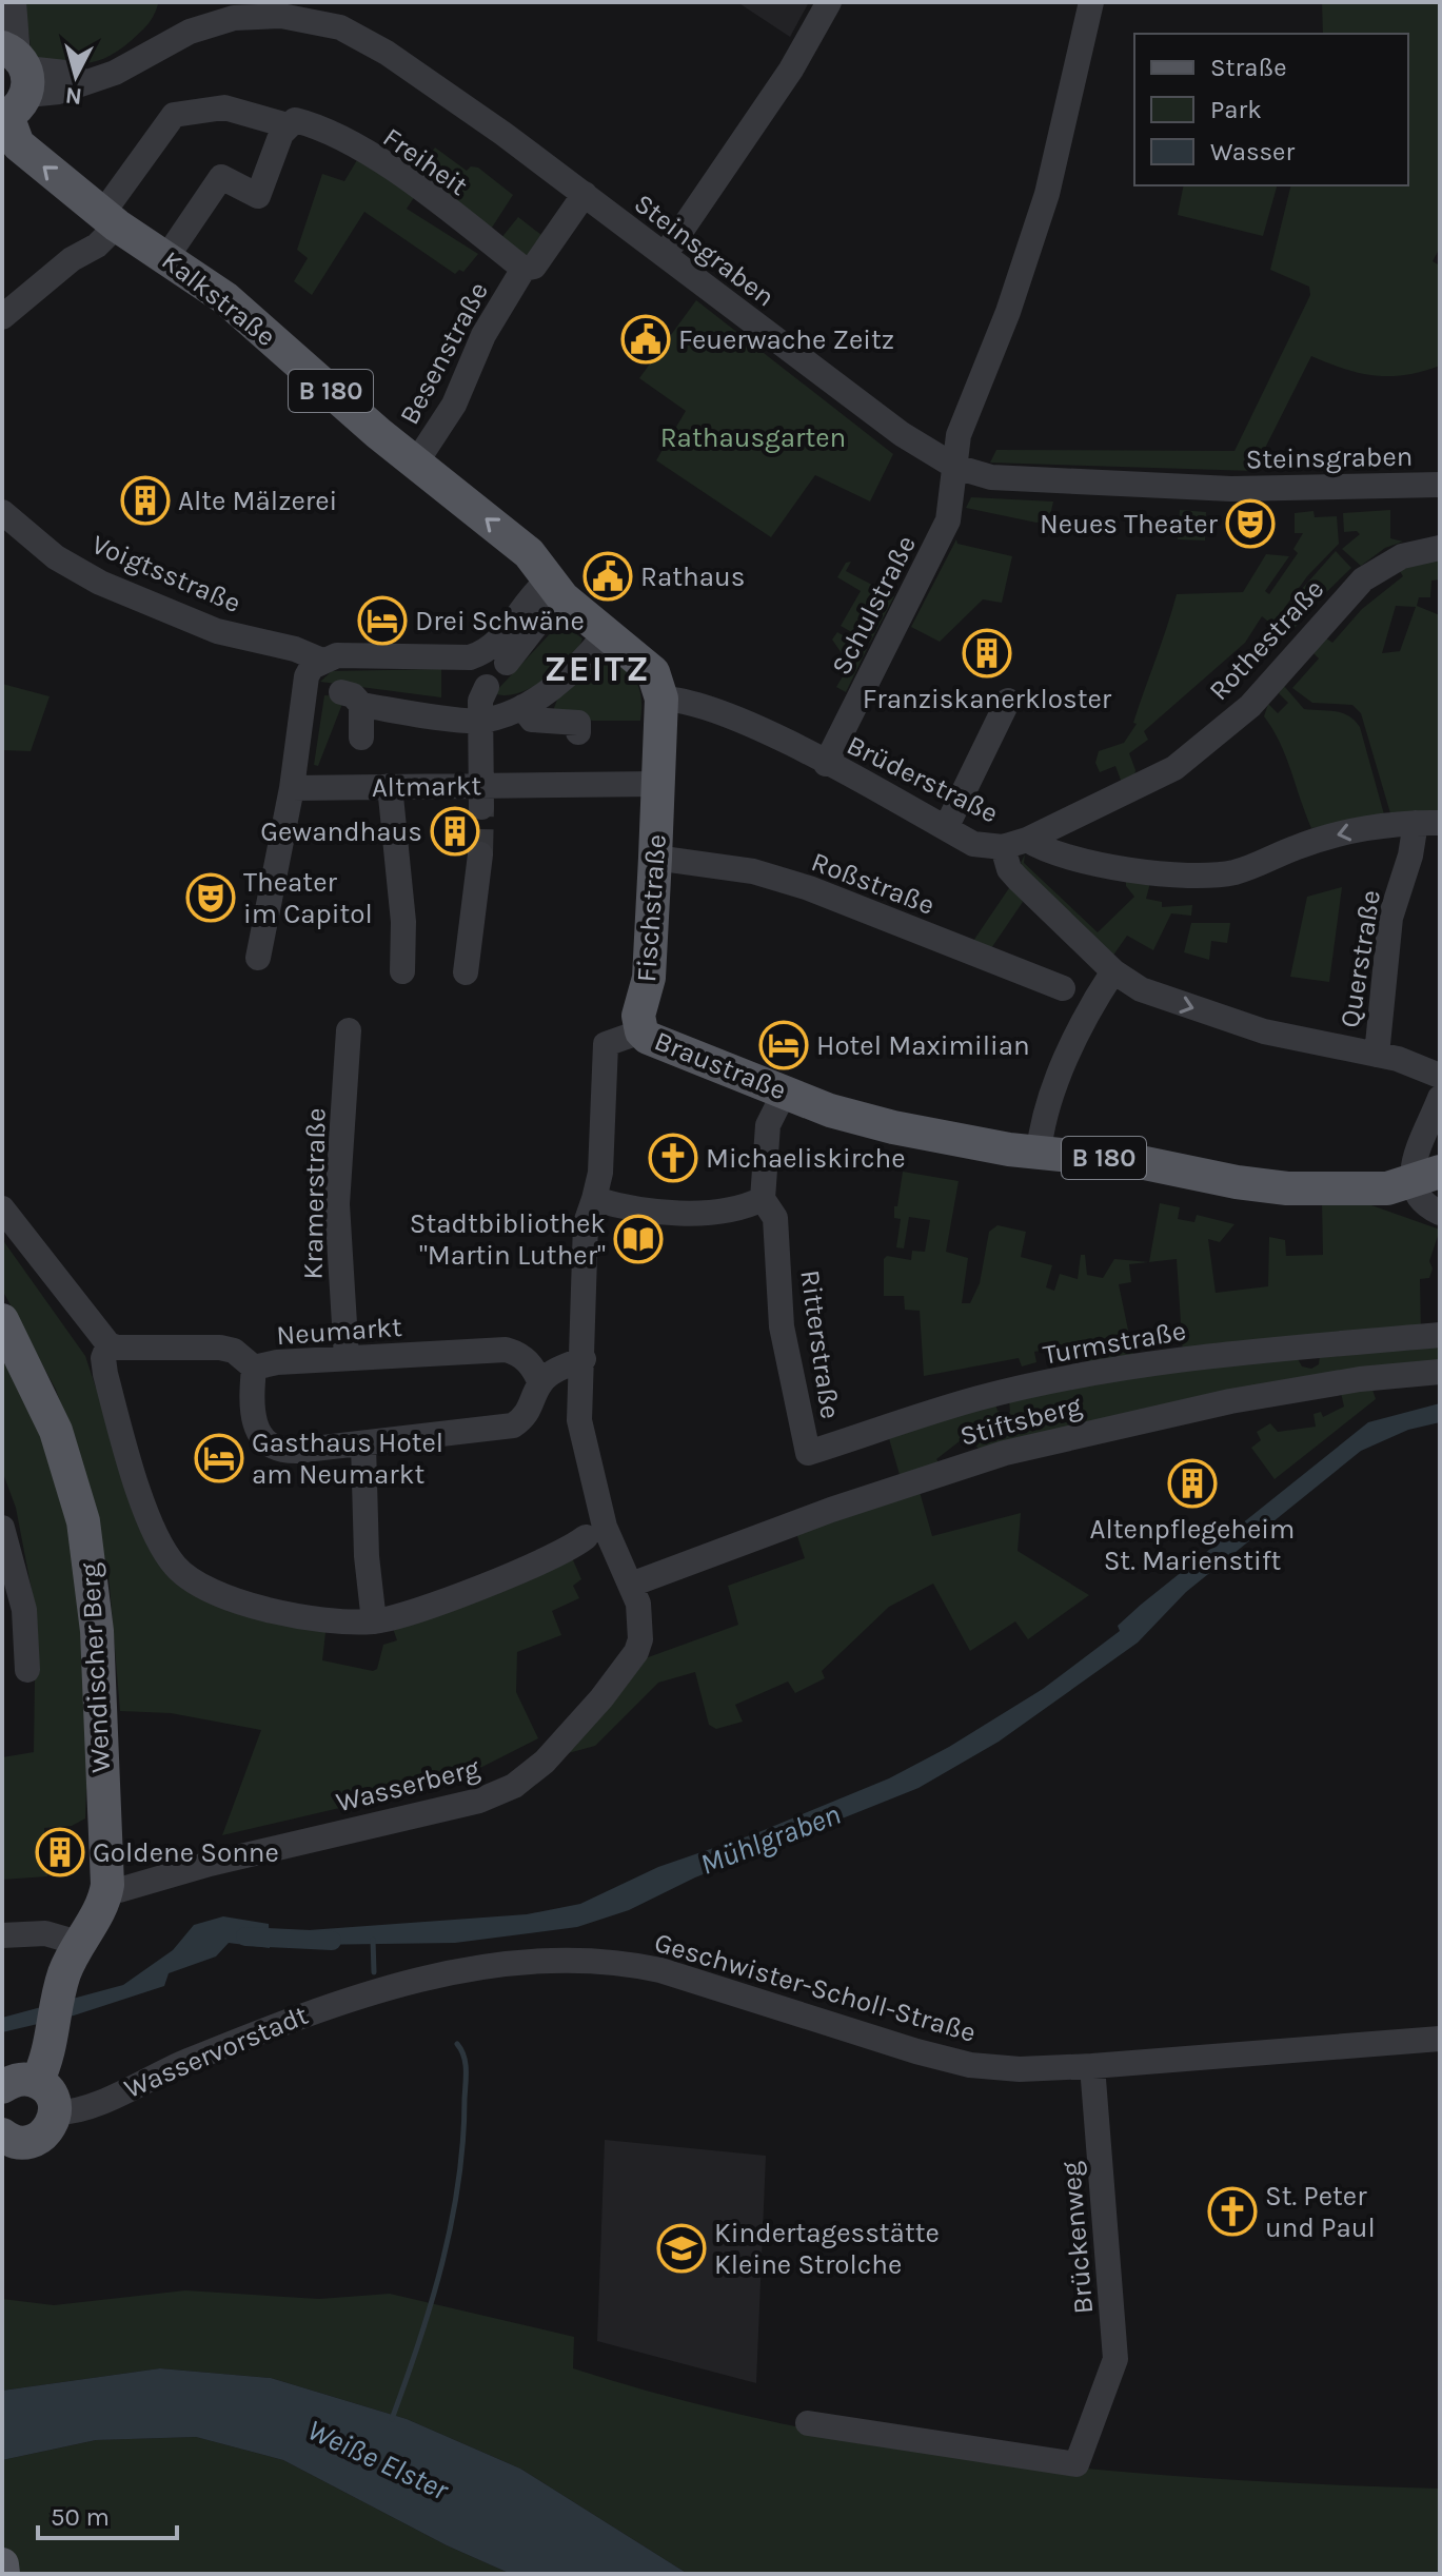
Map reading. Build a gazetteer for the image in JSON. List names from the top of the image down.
{
  "streets": {
    "main road": [
      "Kalkstraße",
      "B 180",
      "Fischstraße",
      "Braustraße",
      "Wendischer Berg"
    ],
    "street": [
      "Freiheit",
      "Steinsgraben",
      "Besenstraße",
      "Voigtsstraße",
      "Schulstraße",
      "Rothestraße",
      "Brüderstraße",
      "Altmarkt",
      "Roßstraße",
      "Querstraße",
      "Kramerstraße",
      "Neumarkt",
      "Turmstraße",
      "Ritterstraße",
      "Stiftsberg",
      "Wasserberg",
      "Geschwister-Scholl-Straße",
      "Wasservorstadt",
      "Brückenweg"
    ]
  },
  "crossings": [
    ["Freiheit", "Kalkstraße"],
    ["Freiheit", "Besenstraße"],
    ["Steinsgraben", "Kalkstraße"],
    ["Steinsgraben", "Besenstraße"],
    ["Steinsgraben", "Schulstraße"],
    ["Kalkstraße", "Besenstraße"],
    ["Kalkstraße", "B 180"],
    ["B 180", "Brüderstraße"],
    ["B 180", "Braustraße"],
    ["Schulstraße", "Brüderstraße"],
    ["Rothestraße", "Brüderstraße"],
    ["Brüderstraße", "Querstraße"],
    ["Altmarkt", "Fischstraße"],
    ["Roßstraße", "Fischstraße"],
    ["Fischstraße", "Braustraße"],
    ["Kramerstraße", "Neumarkt"],
    ["Turmstraße", "Ritterstraße"],
    ["Stiftsberg", "Wasserberg"],
    ["Wendischer Berg", "Wasserberg"],
    ["Geschwister-Scholl-Straße", "Wasservorstadt"],
    ["Geschwister-Scholl-Straße", "Brückenweg"]
  ],
  "one_way": ["Kalkstraße"],
  "districts": ["ZEITZ"],
  "water": ["Mühlgraben", "Weiße Elster"],
  "parks": ["Rathausgarten"],
  "places": {
    "public building": ["Feuerwache Zeitz", "Rathaus"],
    "building": [
      "Alte Mälzerei",
      "Franziskanerkloster",
      "Gewandhaus",
      "Altenpflegeheim St. Marienstift",
      "Goldene Sonne"
    ],
    "theatre": ["Neues Theater", "Theater im Capitol"],
    "hotel": ["Drei Schwäne", "Hotel Maximilian", "Gasthaus Hotel am Neumarkt"],
    "church": ["Michaeliskirche", "St. Peter und Paul"],
    "library": ["Stadtbibliothek \"Martin Luther\""],
    "school or university": ["Kindertagesstätte Kleine Strolche"]
  },
  "legend": ["Straße", "Park", "Wasser"],
  "scale_bar": "50 m",
  "north": "bottom"
}
